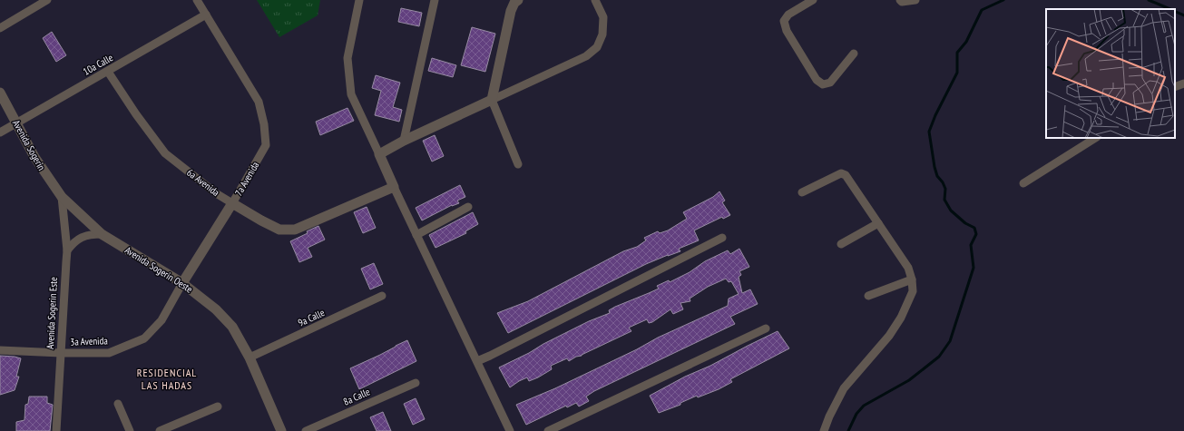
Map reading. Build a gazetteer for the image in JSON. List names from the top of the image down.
{
  "streets": {
    "street": [
      "10a Calle",
      "Avenida Sogerin",
      "7a Avenida",
      "6a Avenida",
      "Avenida Sogerin Oeste",
      "Avenida Sogerin Este",
      "9a Calle",
      "3a Avenida",
      "8a Calle"
    ]
  },
  "crossings": [
    ["10a Calle", "Avenida Sogerin"],
    ["10a Calle", "7a Avenida"],
    ["10a Calle", "6a Avenida"],
    ["Avenida Sogerin", "Avenida Sogerin Oeste"],
    ["Avenida Sogerin", "Avenida Sogerin Este"],
    ["7a Avenida", "6a Avenida"],
    ["7a Avenida", "Avenida Sogerin Oeste"],
    ["7a Avenida", "3a Avenida"],
    ["Avenida Sogerin Oeste", "Avenida Sogerin Este"],
    ["Avenida Sogerin Oeste", "9a Calle"],
    ["Avenida Sogerin Este", "3a Avenida"]
  ],
  "districts": ["RESIDENCIAL LAS HADAS"]
}
